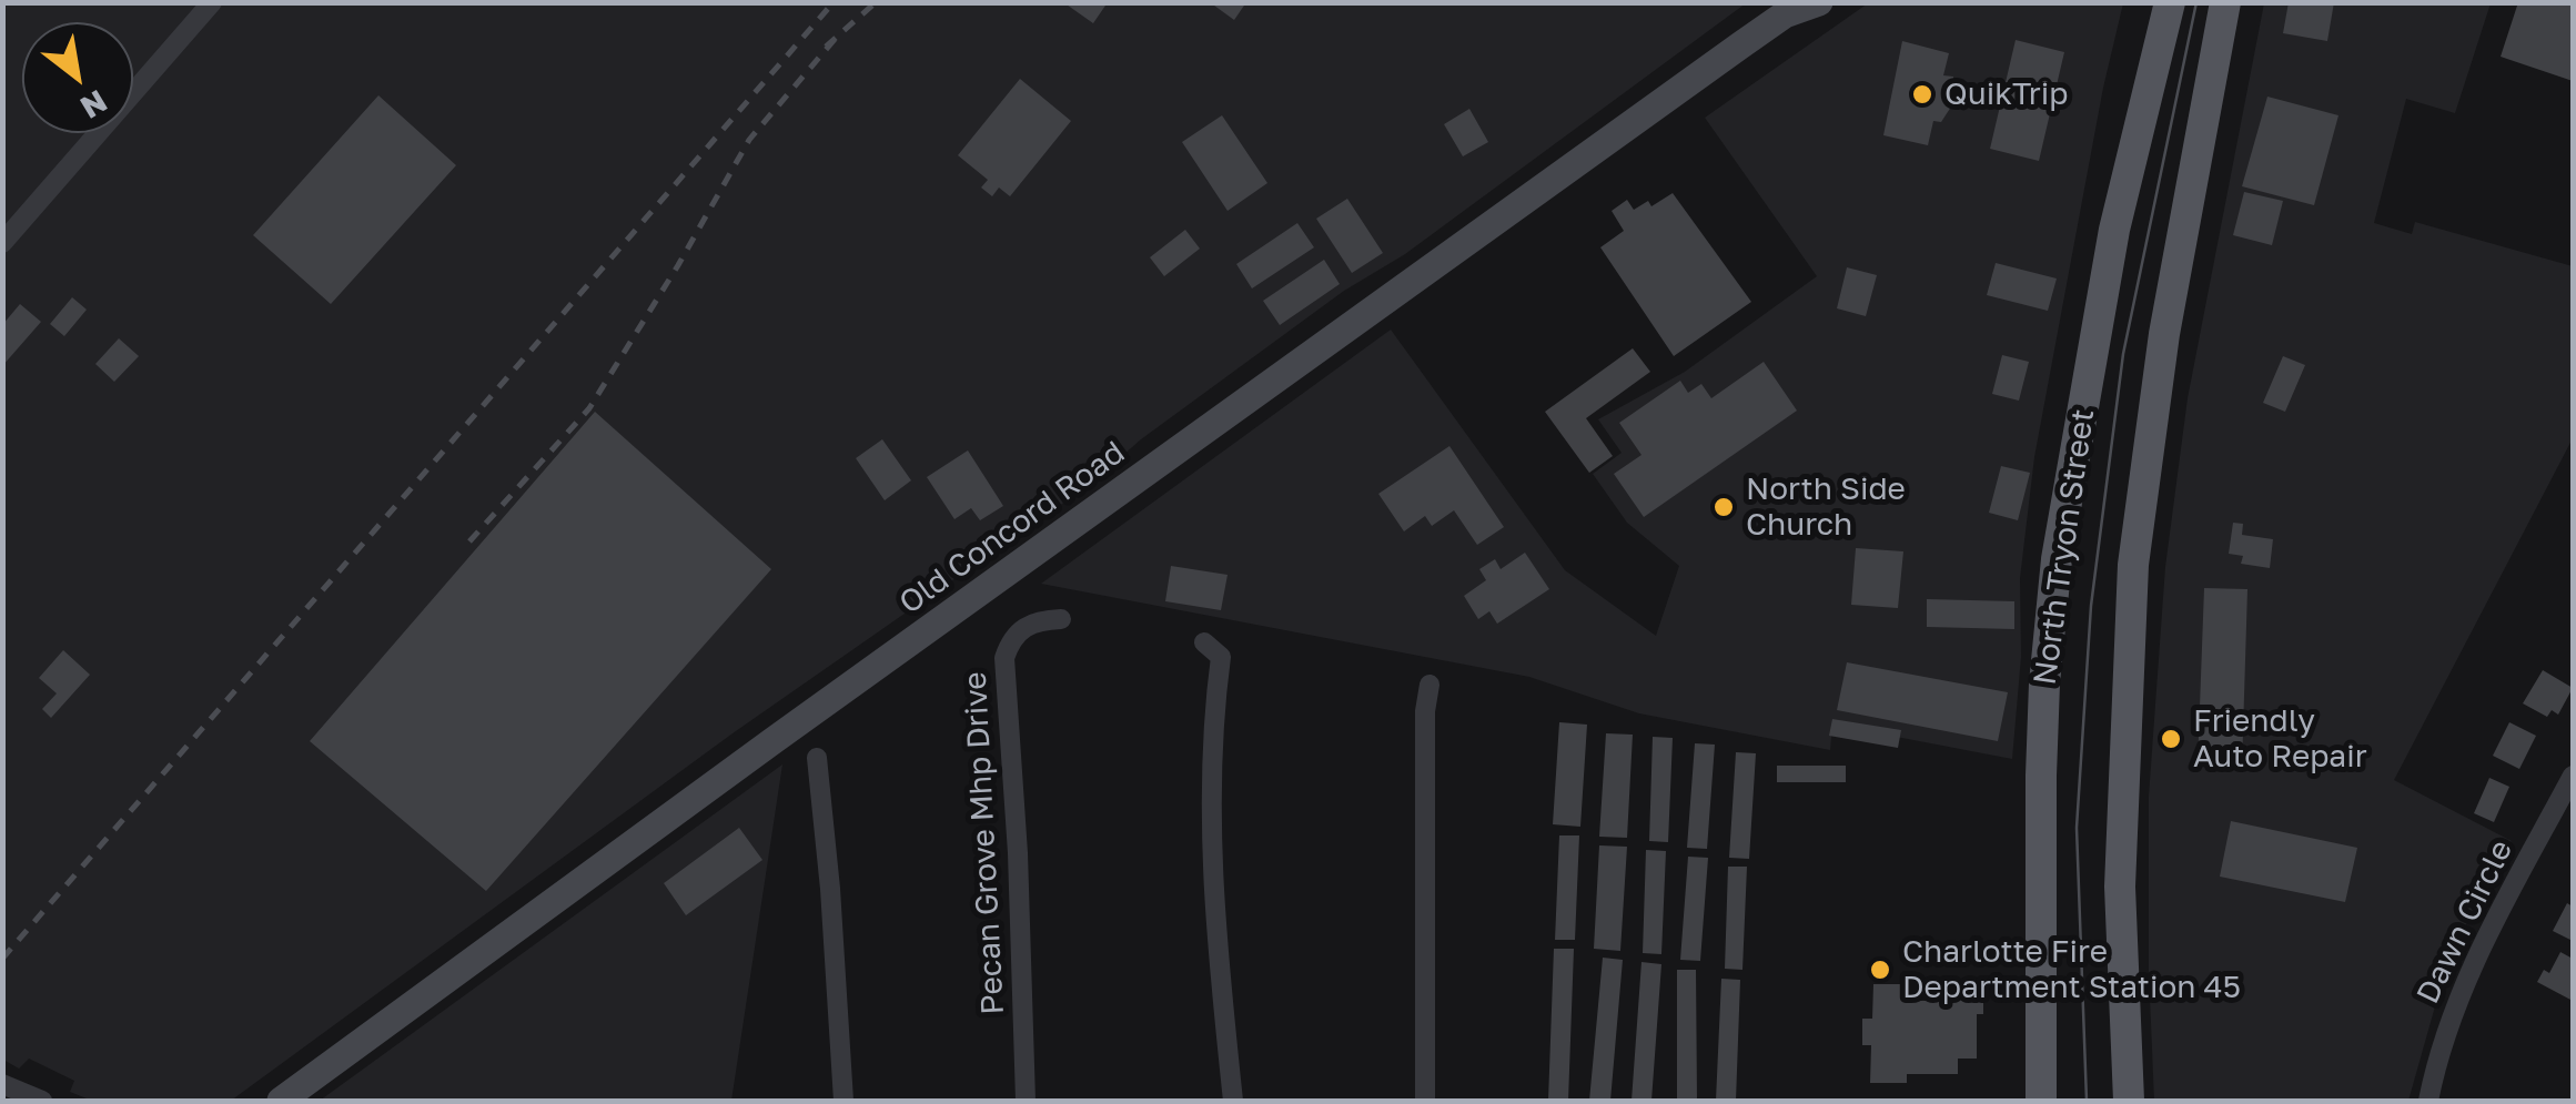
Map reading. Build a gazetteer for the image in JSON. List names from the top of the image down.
{
  "streets": {
    "main road": ["North Tryon Street"],
    "street": ["Old Concord Road", "Pecan Grove Mhp Drive", "Dawn Circle"]
  },
  "places": [
    "QuikTrip",
    "North Side Church",
    "Friendly Auto Repair",
    "Charlotte Fire Department Station 45"
  ],
  "north": "bottom right"
}
